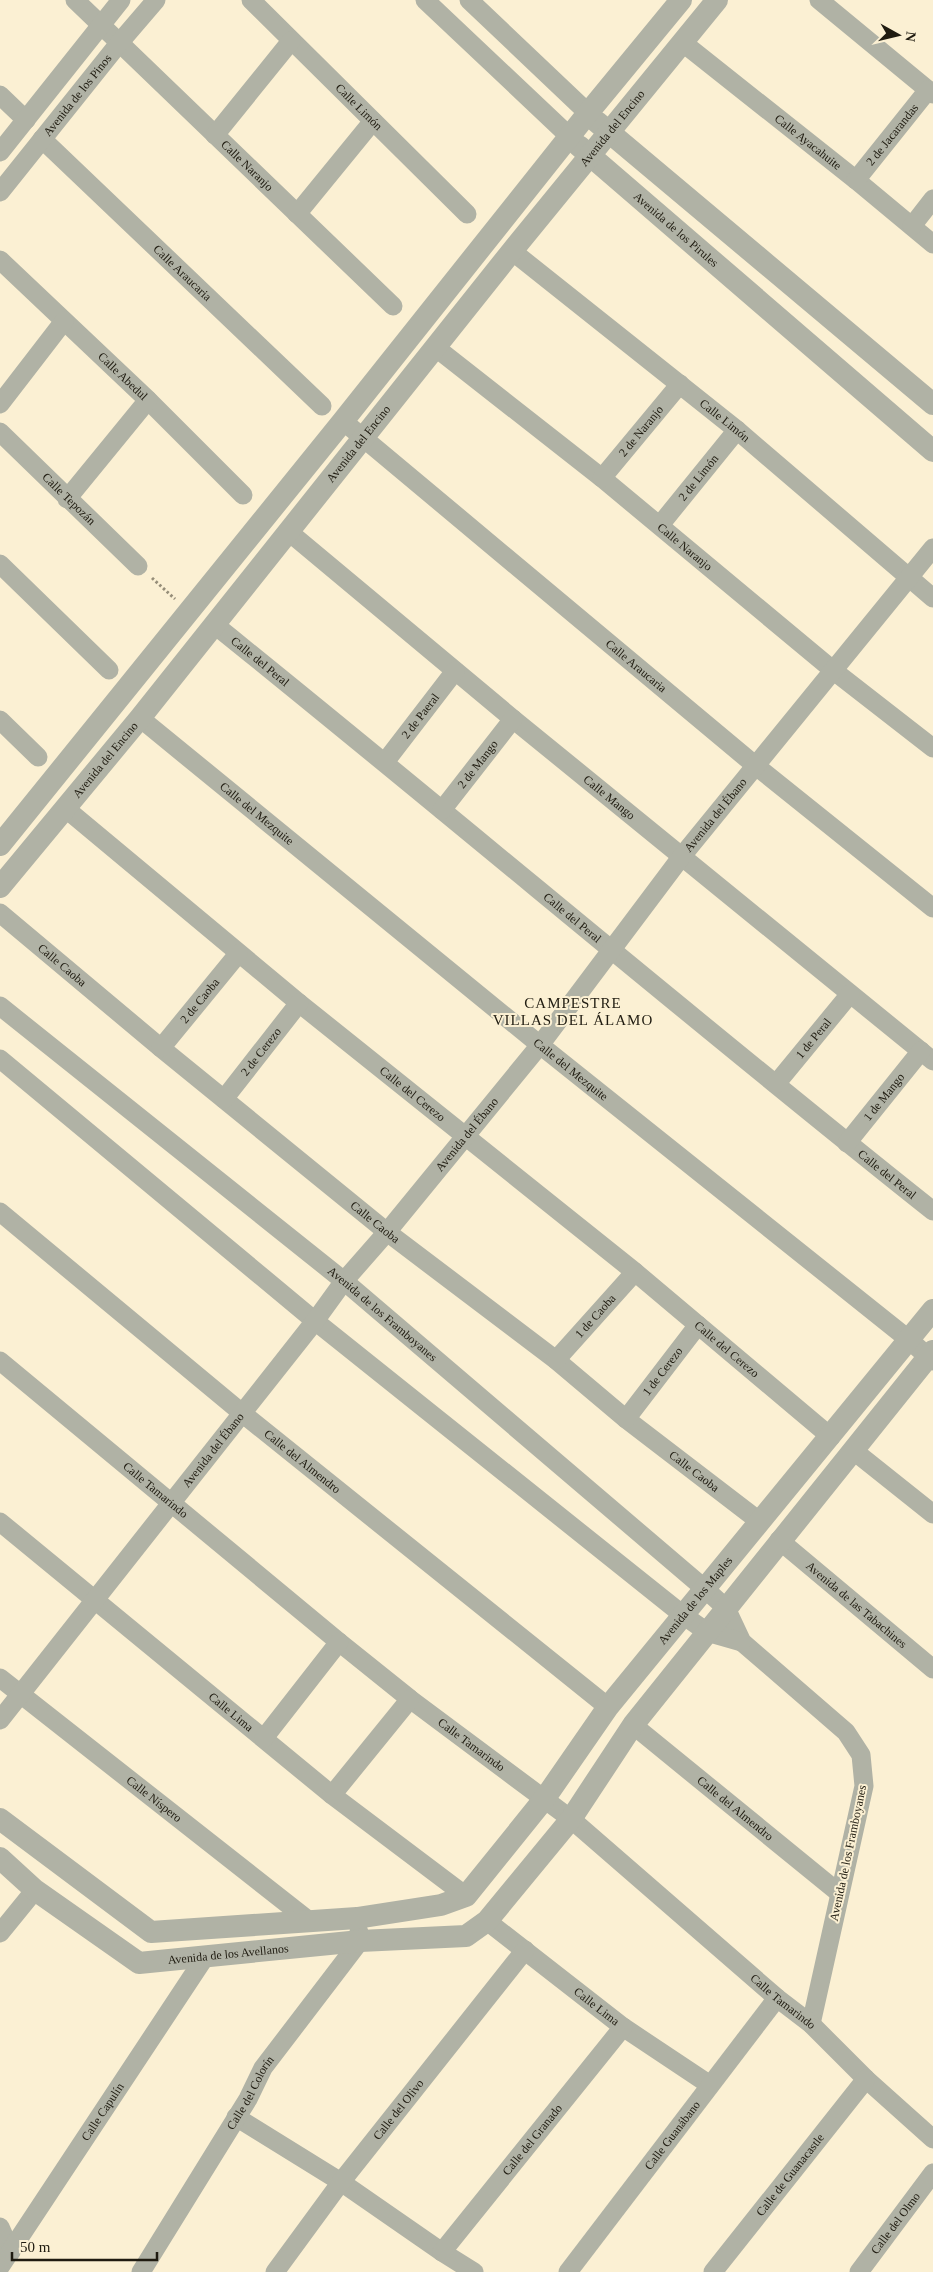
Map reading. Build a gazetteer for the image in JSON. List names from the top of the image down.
{
  "streets": {
    "street": [
      "Avenida de los Pinos",
      "Calle Limón",
      "Avenida del Encino",
      "2 de Jacarandas",
      "Calle Ayacahuite",
      "Calle Naranjo",
      "Avenida de los Pirules",
      "Calle Araucaria",
      "Calle Abedul",
      "2 de Naranjo",
      "2 de Limón",
      "Calle Tepozán",
      "Calle del Peral",
      "2 de Paeral",
      "2 de Mango",
      "Calle Mango",
      "Calle del Mezquite",
      "Avenida del Ébano",
      "Calle Caoba",
      "2 de Caoba",
      "1 de Peral",
      "2 de Cerezo",
      "Calle del Cerezo",
      "1 de Mango",
      "Avenida de los Framboyanes",
      "1 de Caoba",
      "1 de Cerezo",
      "Calle del Almendro",
      "Calle Tamarindo",
      "Avenida de los Maples",
      "Avenida de las Tabachines",
      "Calle Lima",
      "Calle Níspero",
      "Avenida de los Avellanos",
      "Calle del Colorín",
      "Calle del Olivo",
      "Calle Capulín",
      "Calle Guanábano",
      "Calle del Granado",
      "Calle de Guanacastle",
      "Calle del Olmo"
    ]
  },
  "crossings": [
    ["Avenida de los Pinos", "Calle Naranjo"],
    ["Avenida de los Pinos", "Calle Araucaria"],
    ["Calle Limón", "Avenida del Encino"],
    ["Calle Limón", "2 de Naranjo"],
    ["Calle Limón", "2 de Limón"],
    ["Calle Limón", "Avenida del Ébano"],
    ["Avenida del Encino", "Calle Ayacahuite"],
    ["Avenida del Encino", "Calle Naranjo"],
    ["Avenida del Encino", "Avenida de los Pirules"],
    ["Avenida del Encino", "Calle Araucaria"],
    ["Avenida del Encino", "Calle del Peral"],
    ["Avenida del Encino", "Calle Mango"],
    ["Avenida del Encino", "Calle del Mezquite"],
    ["Avenida del Encino", "Calle del Cerezo"],
    ["2 de Jacarandas", "Calle Ayacahuite"],
    ["Calle Naranjo", "2 de Naranjo"],
    ["Calle Naranjo", "2 de Limón"],
    ["Calle Naranjo", "Avenida del Ébano"],
    ["Calle Araucaria", "Avenida del Ébano"],
    ["Calle del Peral", "2 de Paeral"],
    ["Calle del Peral", "2 de Mango"],
    ["Calle del Peral", "Avenida del Ébano"],
    ["Calle del Peral", "1 de Peral"],
    ["Calle del Peral", "1 de Mango"],
    ["2 de Paeral", "Calle Mango"],
    ["2 de Mango", "Calle Mango"],
    ["Calle Mango", "Avenida del Ébano"],
    ["Calle Mango", "1 de Peral"],
    ["Calle Mango", "1 de Mango"],
    ["Calle del Mezquite", "Avenida del Ébano"],
    ["Calle del Mezquite", "Avenida de los Maples"],
    ["Avenida del Ébano", "Calle Caoba"],
    ["Avenida del Ébano", "Calle del Cerezo"],
    ["Avenida del Ébano", "Avenida de los Framboyanes"],
    ["Avenida del Ébano", "Calle del Almendro"],
    ["Avenida del Ébano", "Calle Tamarindo"],
    ["Avenida del Ébano", "Calle Lima"],
    ["Avenida del Ébano", "Calle Níspero"],
    ["Calle Caoba", "2 de Caoba"],
    ["Calle Caoba", "2 de Cerezo"],
    ["Calle Caoba", "1 de Caoba"],
    ["Calle Caoba", "1 de Cerezo"],
    ["Calle Caoba", "Avenida de los Maples"],
    ["2 de Caoba", "Calle del Cerezo"],
    ["2 de Cerezo", "Calle del Cerezo"],
    ["Calle del Cerezo", "1 de Caoba"],
    ["Calle del Cerezo", "1 de Cerezo"],
    ["Calle del Cerezo", "Avenida de los Maples"],
    ["Avenida de los Framboyanes", "Calle del Almendro"],
    ["Avenida de los Framboyanes", "Calle Tamarindo"],
    ["Avenida de los Framboyanes", "Avenida de los Maples"],
    ["Calle del Almendro", "Avenida de los Maples"],
    ["Calle Tamarindo", "Avenida de los Maples"],
    ["Calle Tamarindo", "Calle Guanábano"],
    ["Calle Tamarindo", "Calle de Guanacastle"],
    ["Avenida de los Maples", "Calle Lima"],
    ["Avenida de los Maples", "Avenida de los Avellanos"],
    ["Calle Lima", "Avenida de los Avellanos"],
    ["Calle Lima", "Calle del Olivo"],
    ["Calle Lima", "Calle Guanábano"],
    ["Calle Lima", "Calle del Granado"],
    ["Calle Níspero", "Avenida de los Avellanos"],
    ["Avenida de los Avellanos", "Calle del Colorín"],
    ["Avenida de los Avellanos", "Calle Capulín"]
  ],
  "districts": ["CAMPESTRE VILLAS DEL ÁLAMO"],
  "scale_bar": "50 m",
  "north": "right"
}
